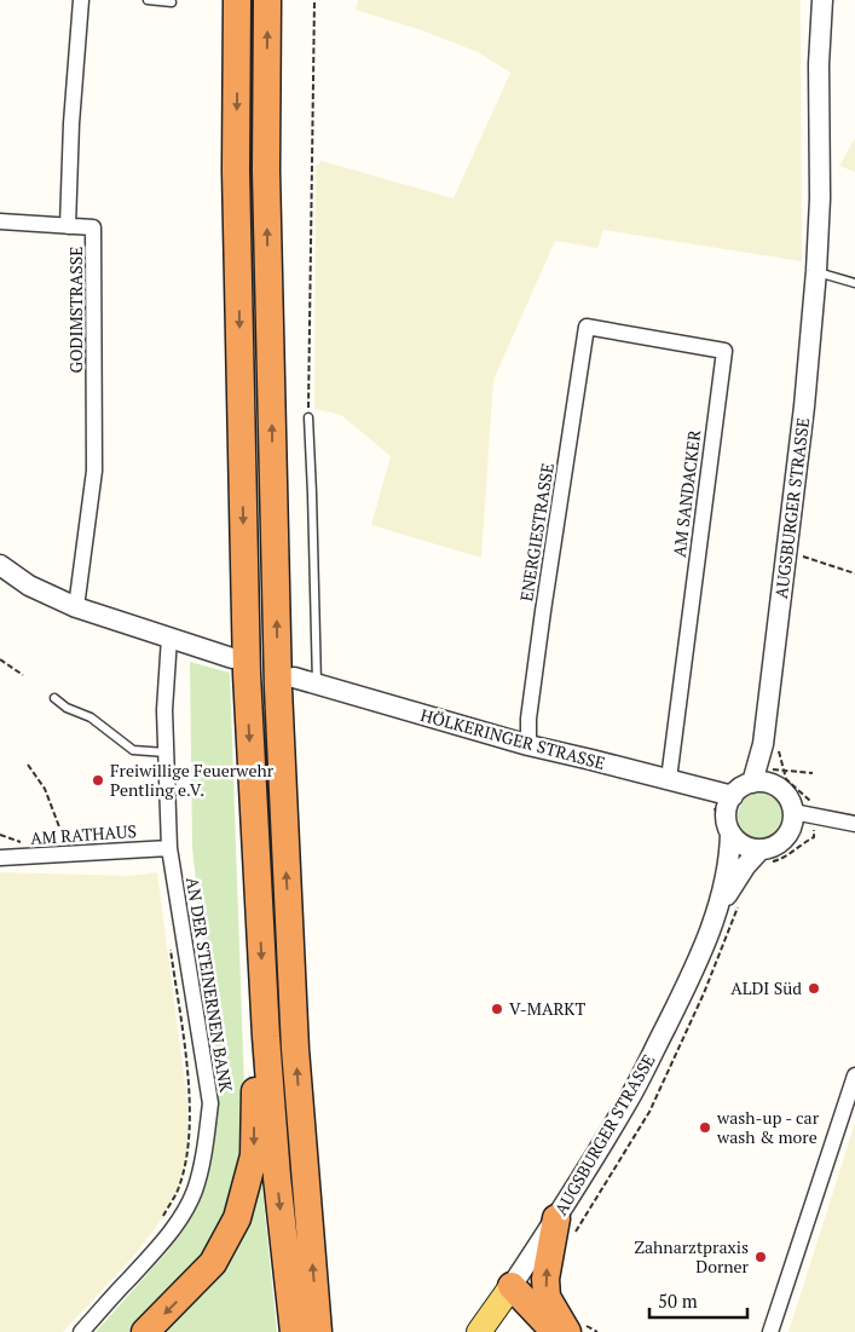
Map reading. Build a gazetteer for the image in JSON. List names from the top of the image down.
{
  "streets": {
    "street": [
      "GODIMSTRASSE",
      "AM SANDACKER",
      "AUGSBURGER STRASSE",
      "ENERGIESTRASSE",
      "HÖLKERINGER STRASSE",
      "AM RATHAUS",
      "AN DER STEINERNEN BANK"
    ]
  },
  "crossings": [
    ["AM SANDACKER", "ENERGIESTRASSE"],
    ["AM SANDACKER", "HÖLKERINGER STRASSE"],
    ["AUGSBURGER STRASSE", "HÖLKERINGER STRASSE"],
    ["ENERGIESTRASSE", "HÖLKERINGER STRASSE"],
    ["AM RATHAUS", "AN DER STEINERNEN BANK"]
  ],
  "places": [
    "Freiwillige Feuerwehr Pentling e.V.",
    "ALDI Süd",
    "V-MARKT",
    "wash-up - car wash & more",
    "Zahnarztpraxis Dorner"
  ],
  "scale_bar": "50 m"
}
